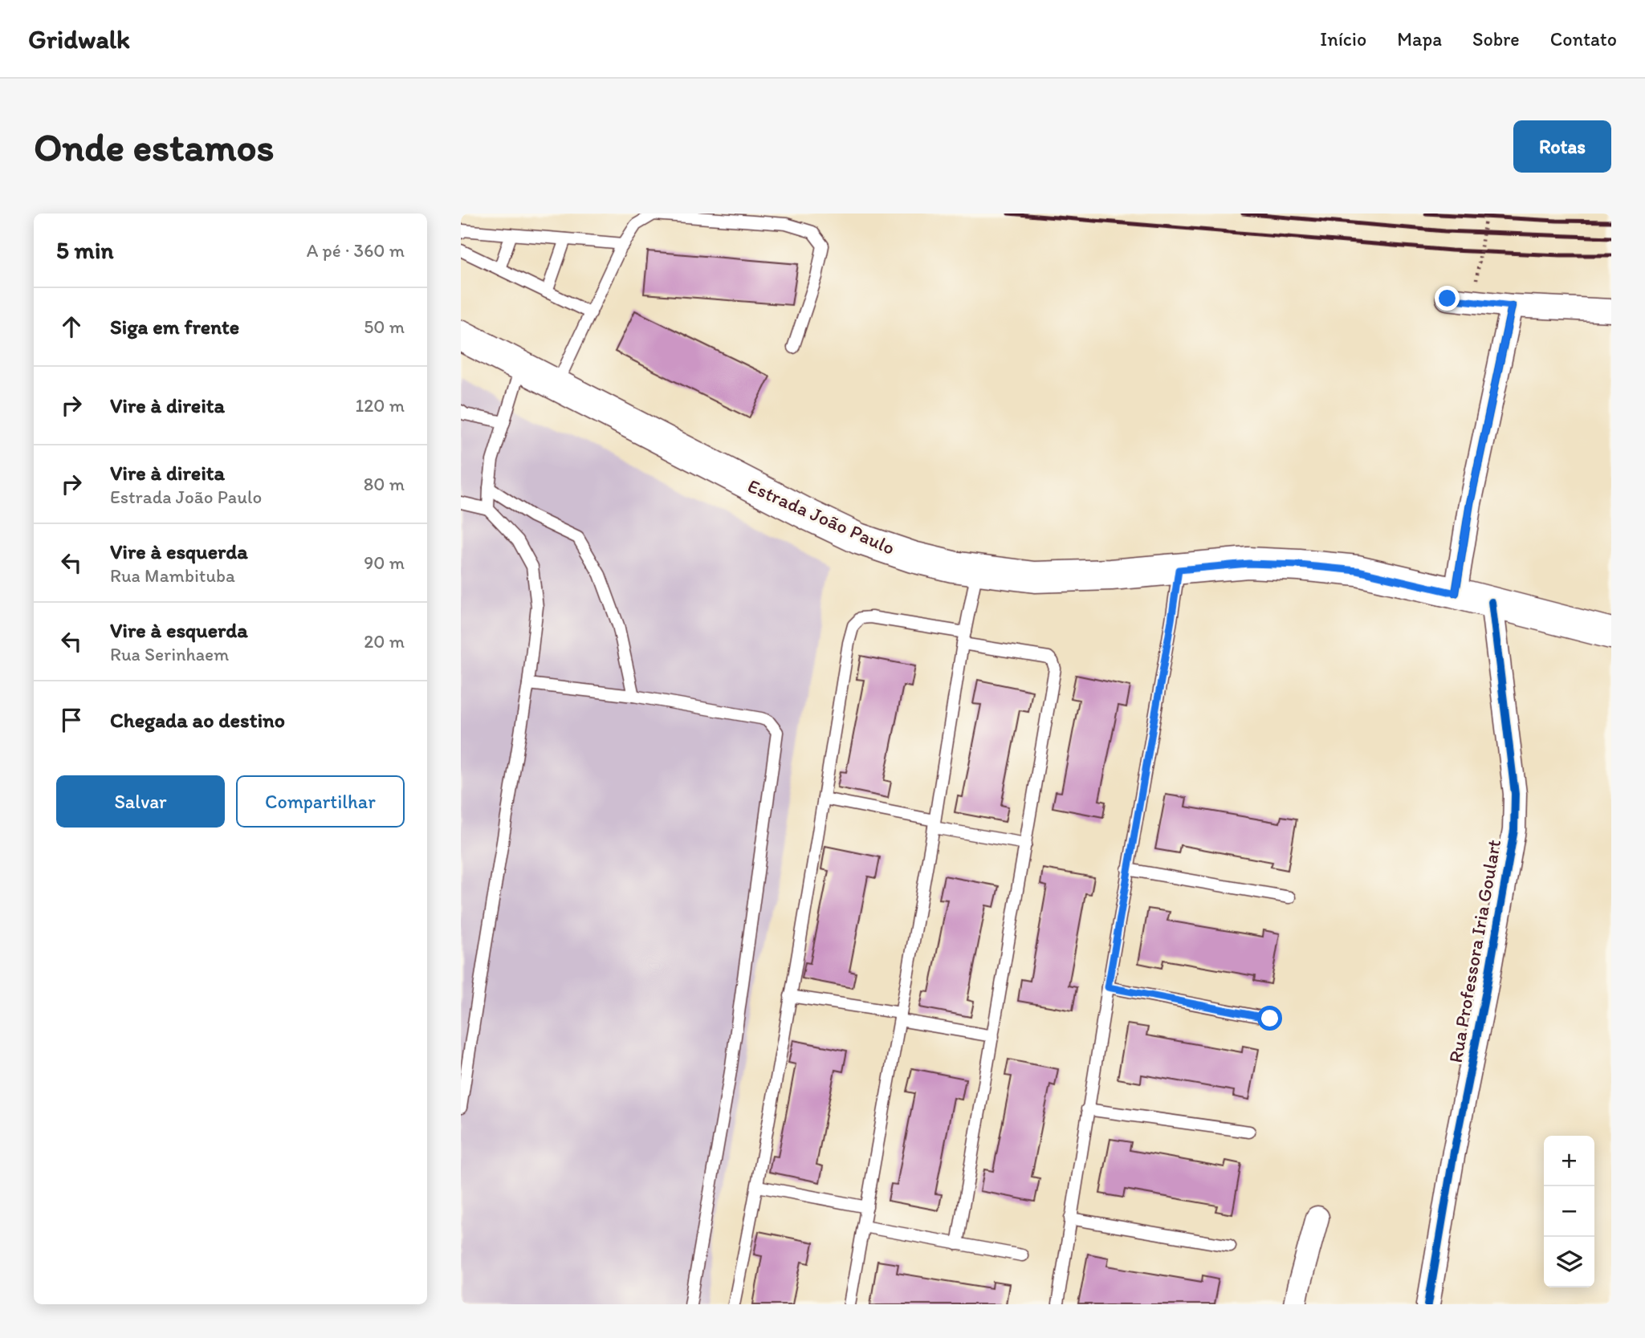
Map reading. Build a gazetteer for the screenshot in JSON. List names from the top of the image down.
{
  "streets": {
    "main road": ["Estrada João Paulo"],
    "street": ["Rua Professora Iria Goulart"]
  },
  "crossings": [
    ["Estrada João Paulo", "Rua Professora Iria Goulart"]
  ],
  "page": {
    "header": "Gridwalk",
    "nav": [
      "Início",
      "Mapa",
      "Sobre",
      "Contato"
    ],
    "buttons": [
      "Rotas",
      ["Salvar", "Compartilhar"]
    ],
    "title": "Onde estamos",
    "heading": ["5 min", "A pé · 360 m"],
    "list": [
      ["Siga em frente", "50 m"],
      ["Vire à direita", "120 m"],
      ["Vire à direita", "Estrada João Paulo", "80 m"],
      ["Vire à esquerda", "Rua Mambituba", "90 m"],
      ["Vire à esquerda", "Rua Serinhaem", "20 m"],
      "Chegada ao destino"
    ],
    "map_buttons": ["+", "−"]
  }
}
